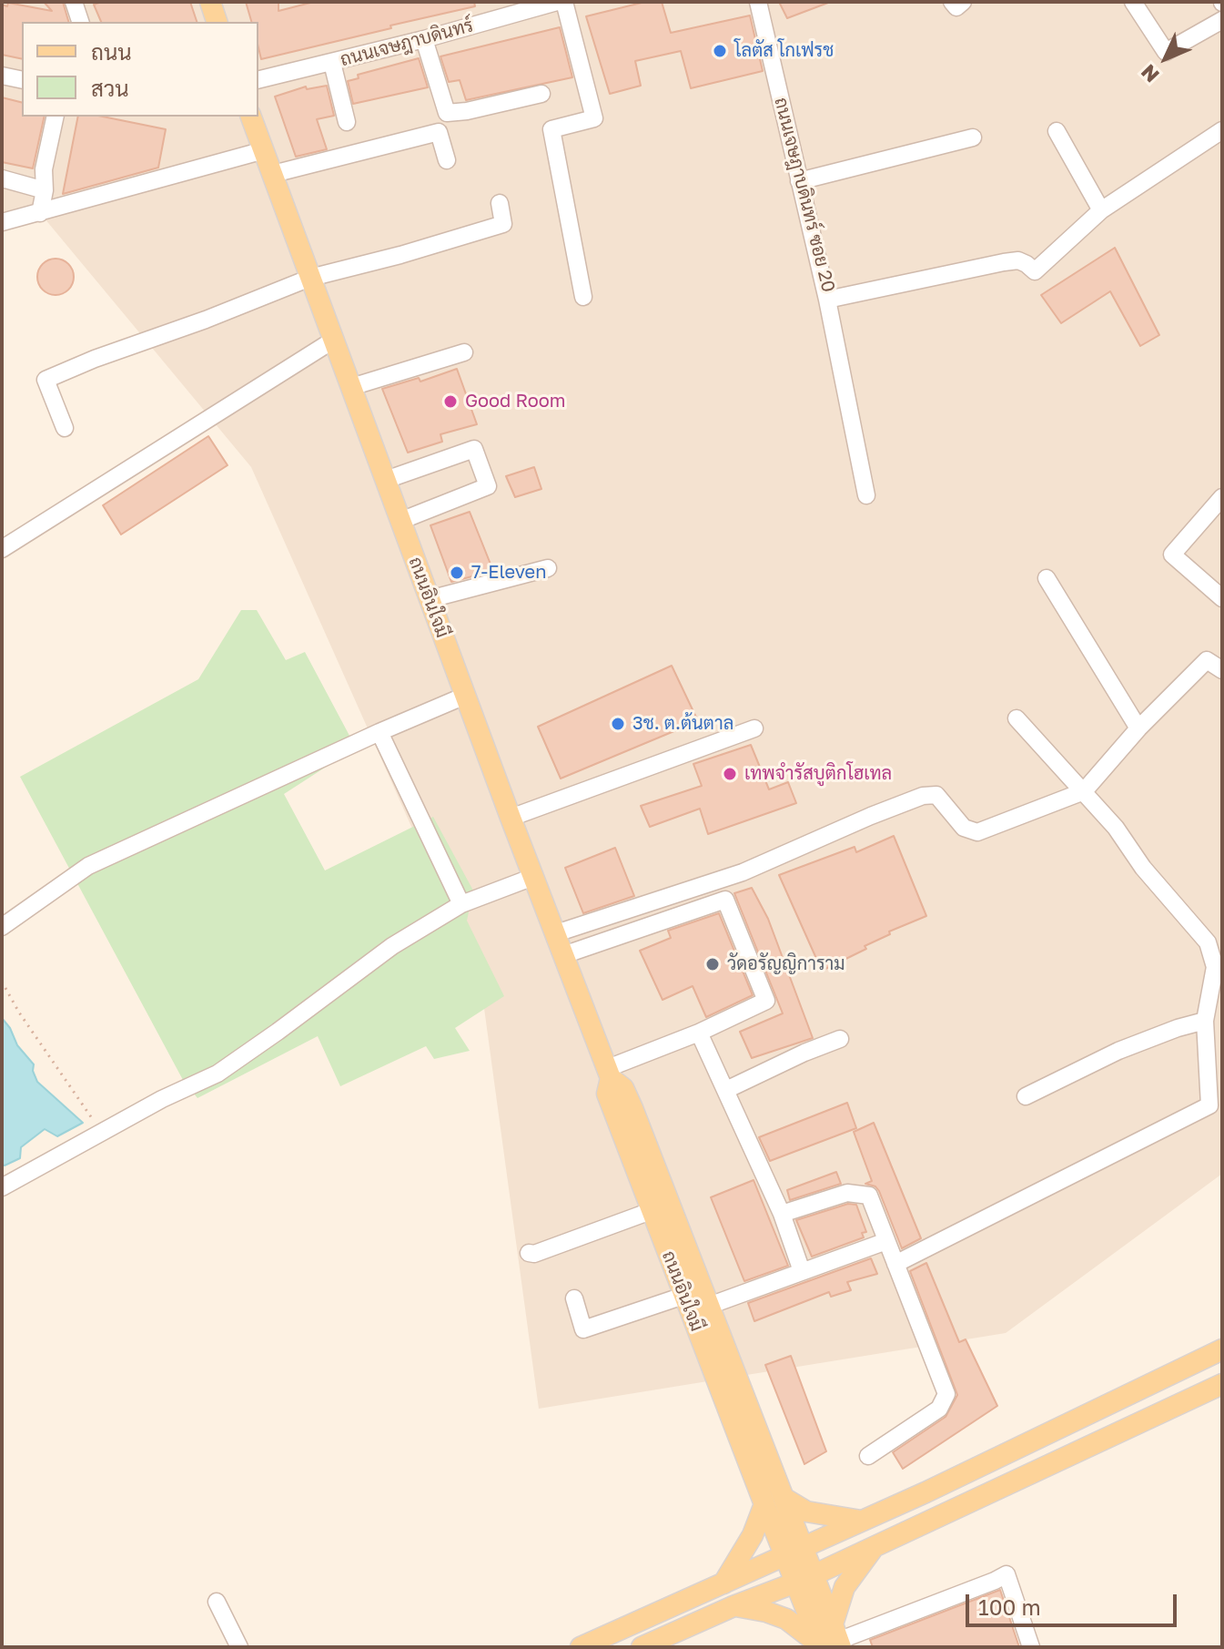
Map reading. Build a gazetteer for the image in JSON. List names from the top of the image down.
{
  "streets": {
    "main road": ["ถนนอินใจมี"],
    "street": ["ถนนเจษฎาบดินทร์", "ถนนเจษฎาบดินทร์ ซอย 20"]
  },
  "places": [
    "โลตัส โกเฟรช",
    "Good Room",
    "7-Eleven",
    "3ช. ต.ต้นตาล",
    "เทพจำรัสบูติกโฮเทล",
    "วัดอรัญญิการาม"
  ],
  "legend": ["ถนน", "สวน"],
  "scale_bar": "100 m",
  "north": "bottom left"
}
